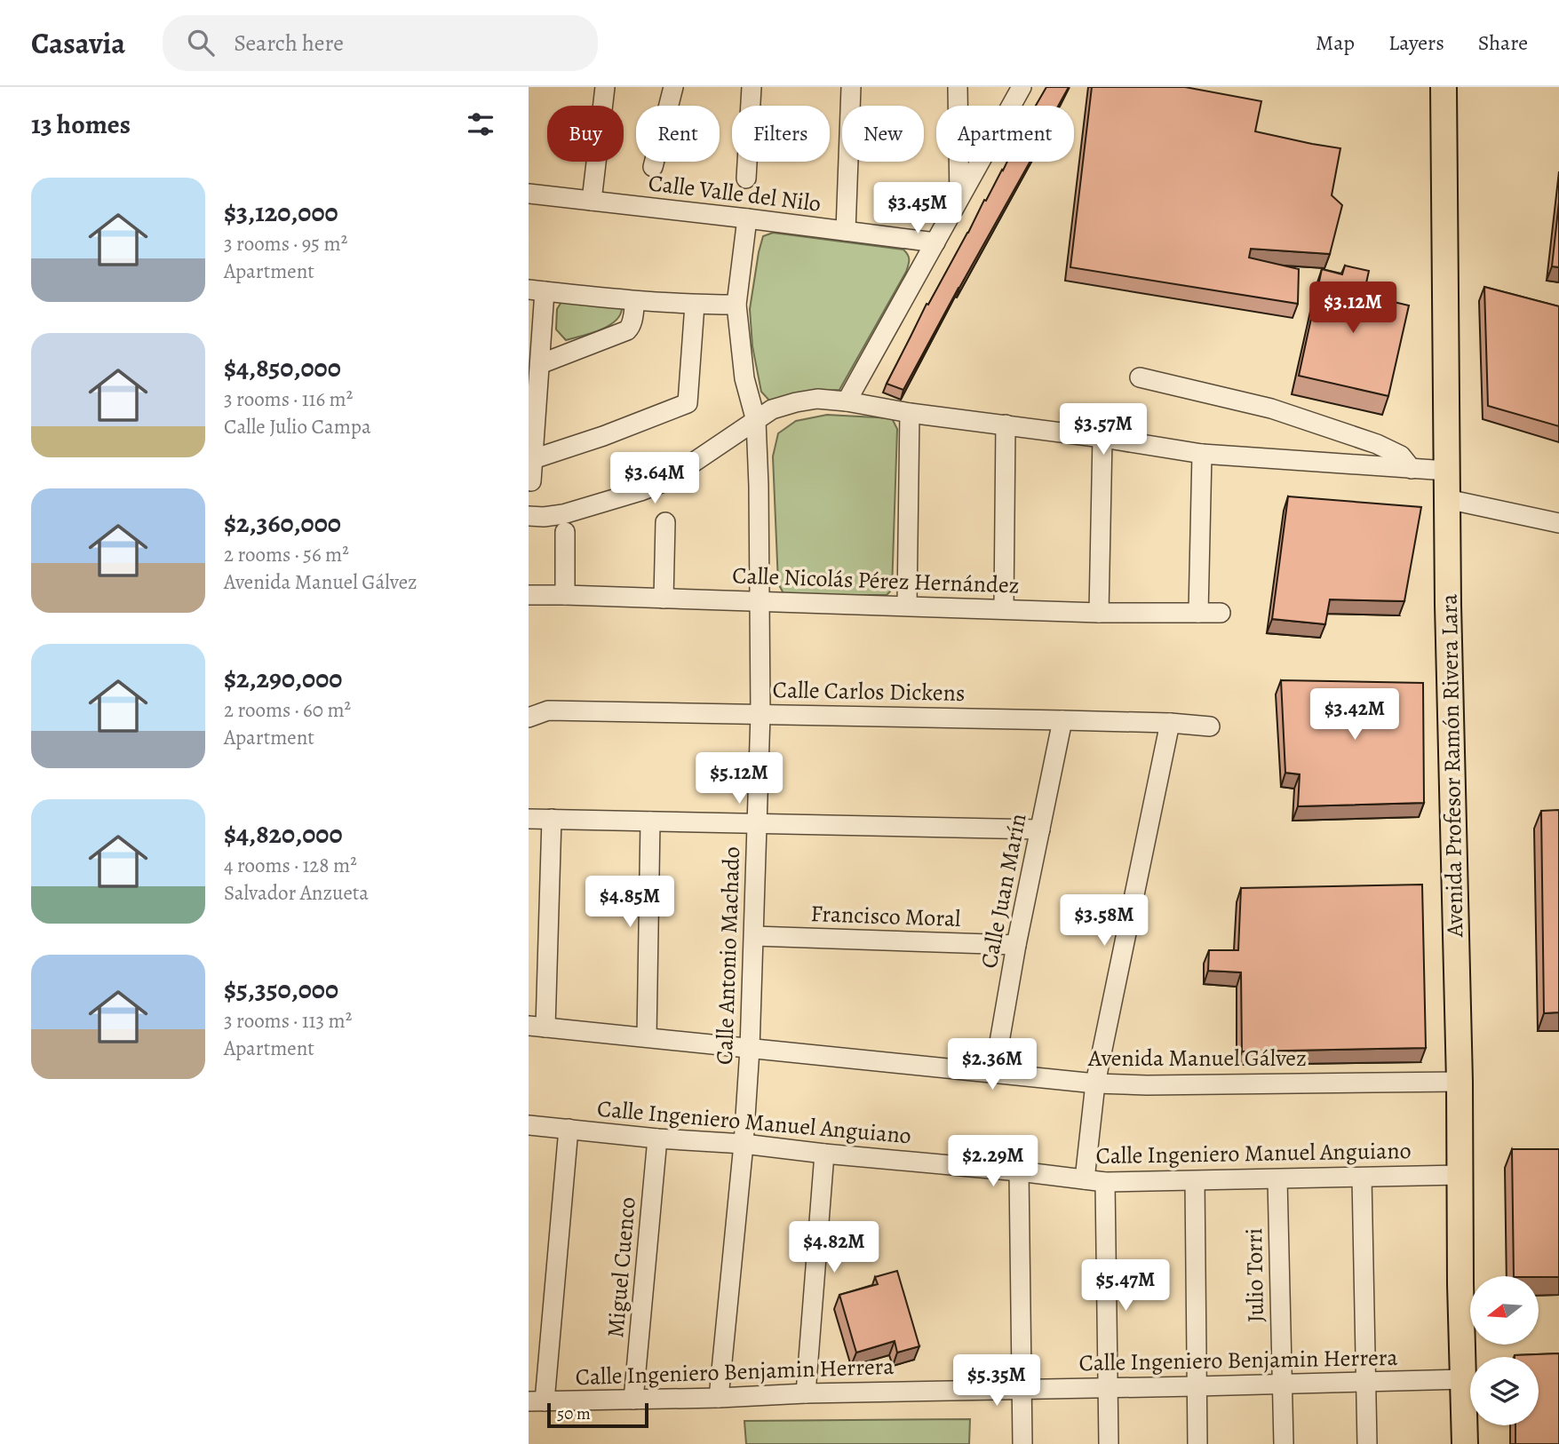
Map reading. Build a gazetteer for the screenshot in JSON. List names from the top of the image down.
{
  "streets": {
    "main road": ["Avenida Profesor Ramón Rivera Lara"],
    "street": [
      "Calle Valle del Nilo",
      "Calle Nicolás Pérez Hernández",
      "Calle Carlos Dickens",
      "Calle Juan Marín",
      "Francisco Moral",
      "Calle Antonio Machado",
      "Avenida Manuel Gálvez",
      "Calle Ingeniero Manuel Anguiano",
      "Miguel Cuenco",
      "Julio Torri",
      "Calle Ingeniero Benjamin Herrera"
    ]
  },
  "crossings": [
    ["Calle Valle del Nilo", "Calle Antonio Machado"],
    ["Calle Nicolás Pérez Hernández", "Calle Antonio Machado"],
    ["Calle Carlos Dickens", "Calle Juan Marín"],
    ["Calle Carlos Dickens", "Calle Antonio Machado"],
    ["Avenida Profesor Ramón Rivera Lara", "Avenida Manuel Gálvez"],
    ["Avenida Profesor Ramón Rivera Lara", "Calle Ingeniero Manuel Anguiano"],
    ["Avenida Profesor Ramón Rivera Lara", "Calle Ingeniero Benjamin Herrera"],
    ["Calle Juan Marín", "Francisco Moral"],
    ["Calle Juan Marín", "Avenida Manuel Gálvez"],
    ["Francisco Moral", "Calle Antonio Machado"],
    ["Calle Antonio Machado", "Avenida Manuel Gálvez"],
    ["Calle Antonio Machado", "Calle Ingeniero Manuel Anguiano"],
    ["Calle Antonio Machado", "Calle Ingeniero Benjamin Herrera"],
    ["Calle Ingeniero Manuel Anguiano", "Miguel Cuenco"],
    ["Calle Ingeniero Manuel Anguiano", "Julio Torri"],
    ["Miguel Cuenco", "Calle Ingeniero Benjamin Herrera"],
    ["Julio Torri", "Calle Ingeniero Benjamin Herrera"]
  ],
  "scale_bar": "50 m",
  "north": "left",
  "page": {
    "header": "Casavia",
    "search": "Search here",
    "nav": ["Map", "Layers", "Share"],
    "heading": "13 homes",
    "chip": [
      "Buy",
      "Rent",
      "Filters",
      "New",
      "Apartment"
    ],
    "list": [
      {
        "name": "$3,120,000",
        "note": "3 rooms · 95 m² · Apartment"
      },
      {
        "name": "$4,850,000",
        "note": "3 rooms · 116 m² · Calle Julio Campa"
      },
      {
        "name": "$2,360,000",
        "note": "2 rooms · 56 m² · Avenida Manuel Gálvez"
      },
      {
        "name": "$2,290,000",
        "note": "2 rooms · 60 m² · Apartment"
      },
      {
        "name": "$4,820,000",
        "note": "4 rooms · 128 m² · Salvador Anzueta"
      },
      {
        "name": "$5,350,000",
        "note": "3 rooms · 113 m² · Apartment"
      }
    ],
    "price": [
      "$3.45M",
      "$3.12M",
      "$3.57M",
      "$3.64M",
      "$3.42M",
      "$5.12M",
      "$4.85M",
      "$3.58M",
      "$2.36M",
      "$2.29M",
      "$4.82M",
      "$5.47M",
      "$5.35M"
    ],
    "scale": "50 m"
  }
}
